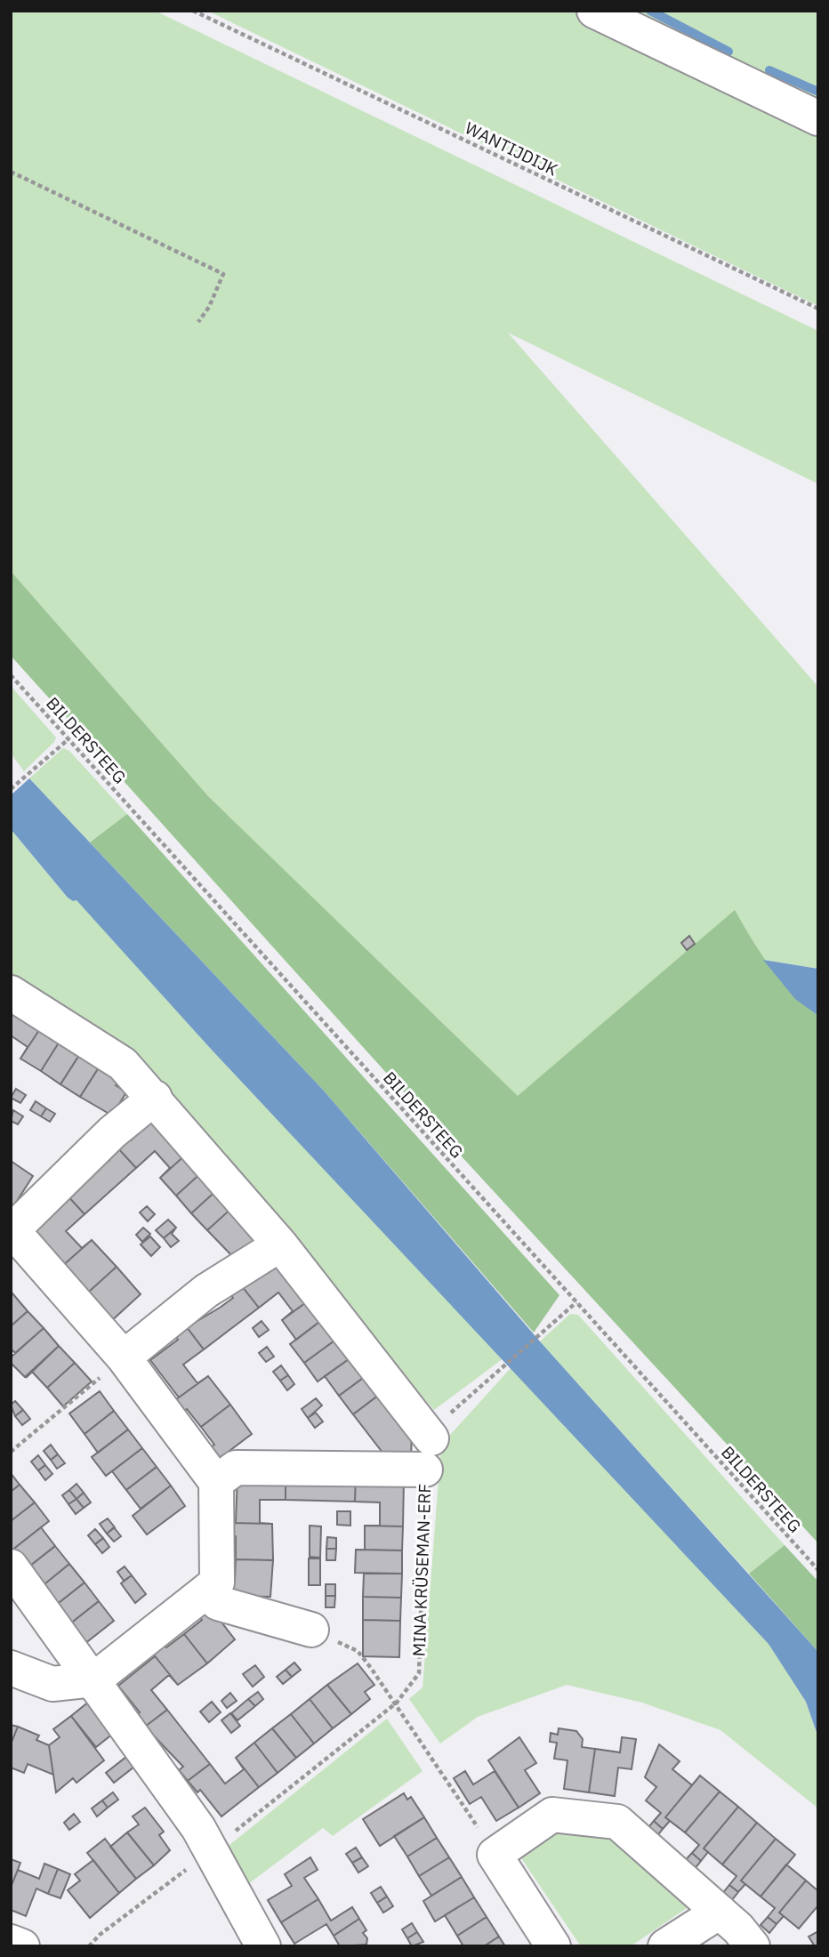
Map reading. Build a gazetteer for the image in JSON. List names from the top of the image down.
{
  "streets": {
    "street": ["MINA KRÜSEMAN-ERF"],
    "path": ["WANTIJDIJK", "BILDERSTEEG"]
  }
}
